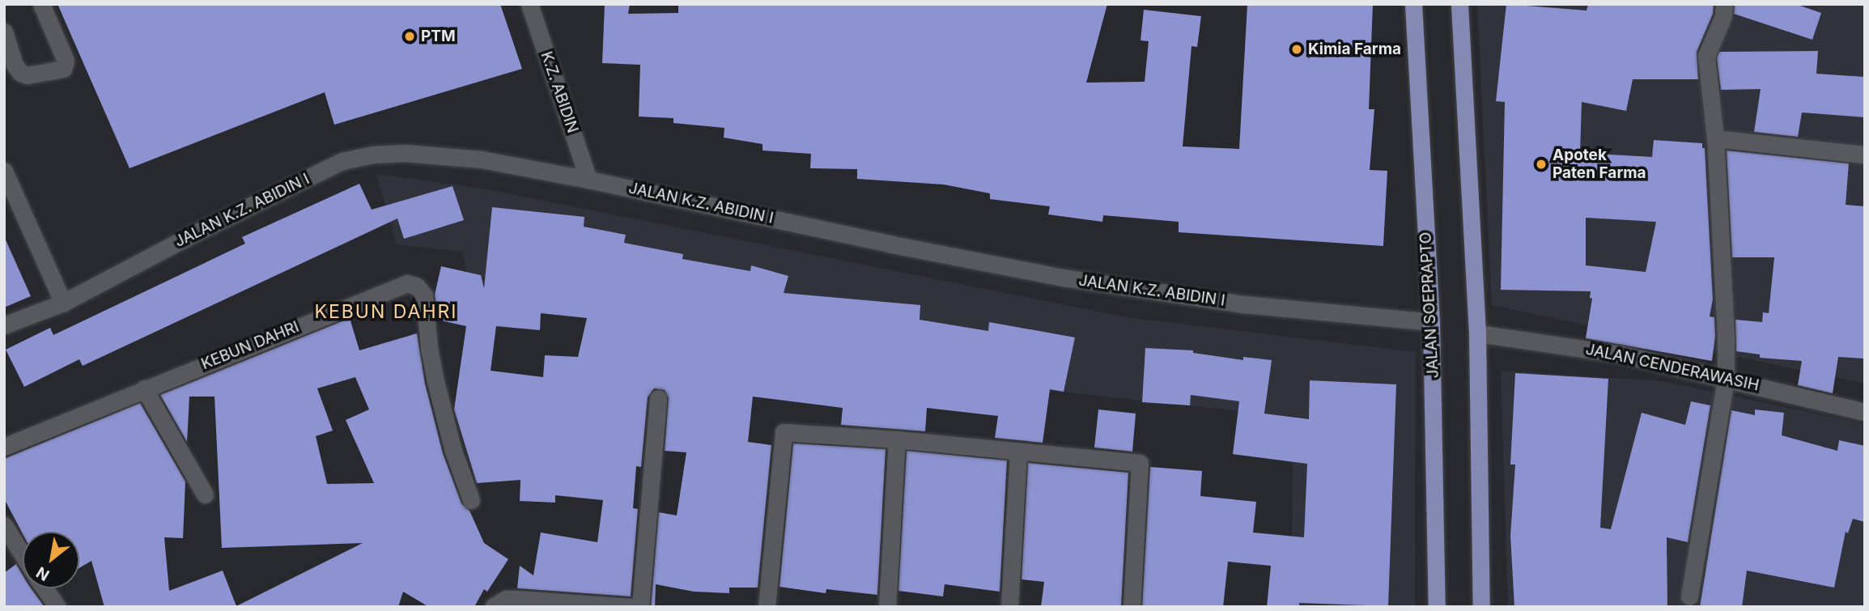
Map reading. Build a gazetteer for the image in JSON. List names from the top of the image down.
{
  "streets": {
    "main road": ["JALAN SOEPRAPTO"],
    "street": [
      "K.Z. ABIDIN",
      "JALAN K.Z. ABIDIN I",
      "KEBUN DAHRI",
      "JALAN CENDERAWASIH"
    ]
  },
  "crossings": [
    ["K.Z. ABIDIN", "JALAN K.Z. ABIDIN I"],
    ["JALAN K.Z. ABIDIN I", "JALAN SOEPRAPTO"]
  ],
  "districts": ["KEBUN DAHRI"],
  "places": ["PTM", "Kimia Farma", "Apotek Paten Farma"],
  "north": "bottom left"
}
